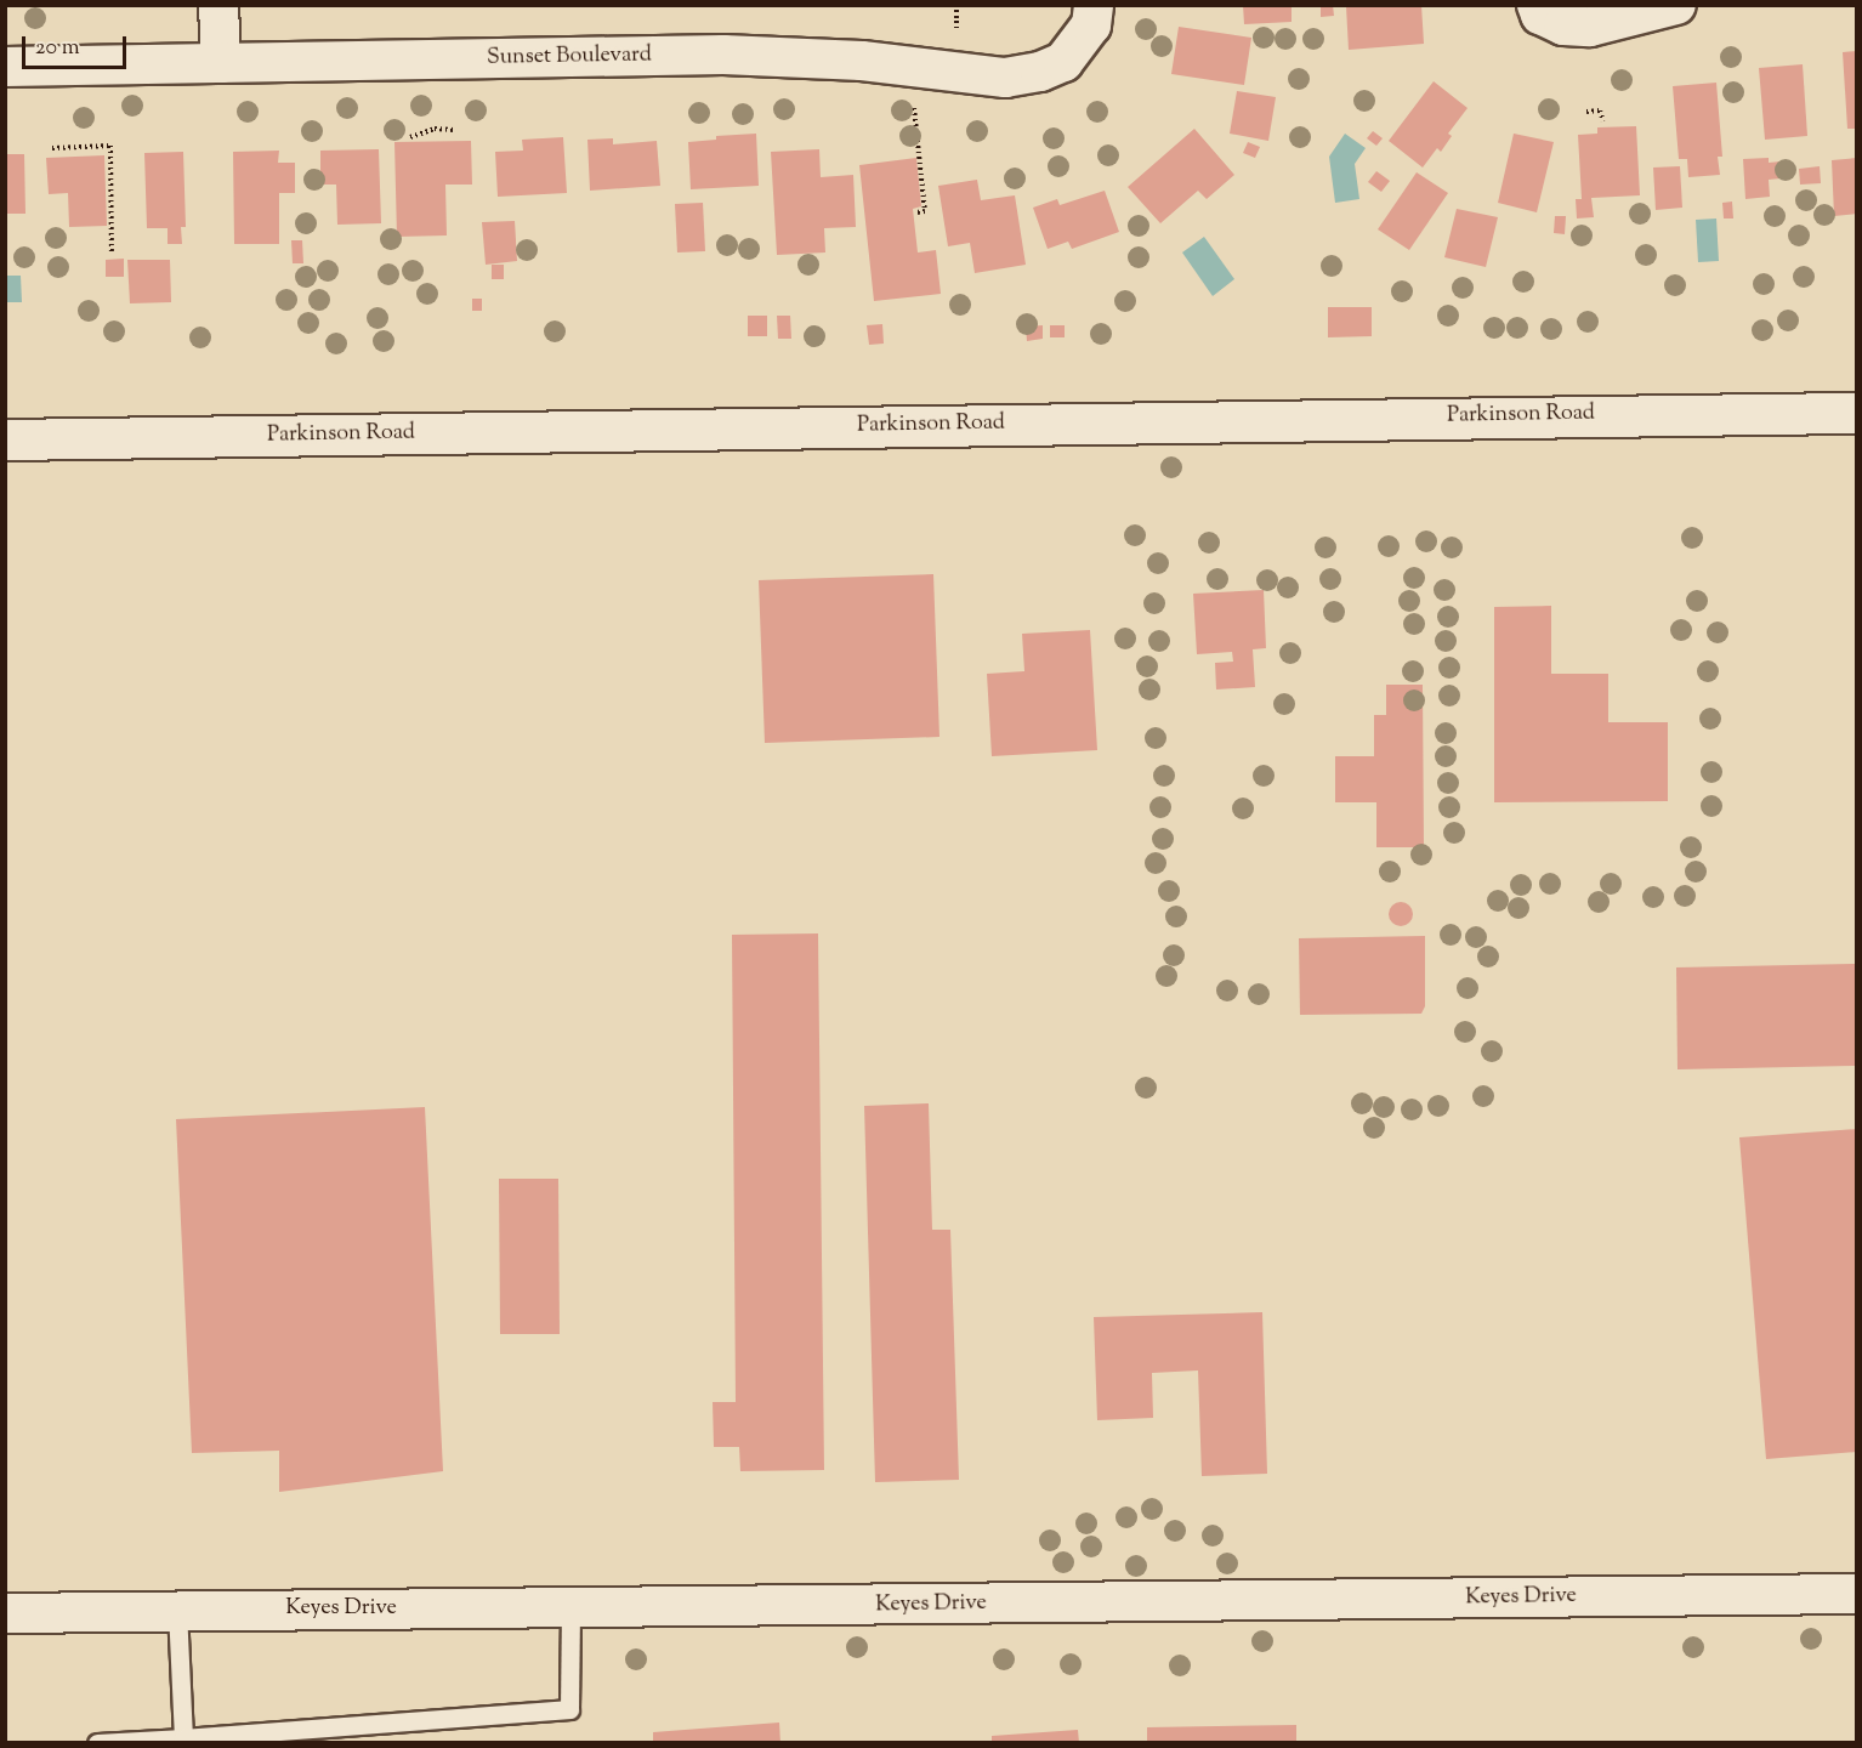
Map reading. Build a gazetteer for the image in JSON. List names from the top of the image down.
{
  "streets": {
    "main road": ["Parkinson Road"],
    "street": ["Sunset Boulevard", "Keyes Drive"]
  },
  "scale_bar": "20 m"
}
